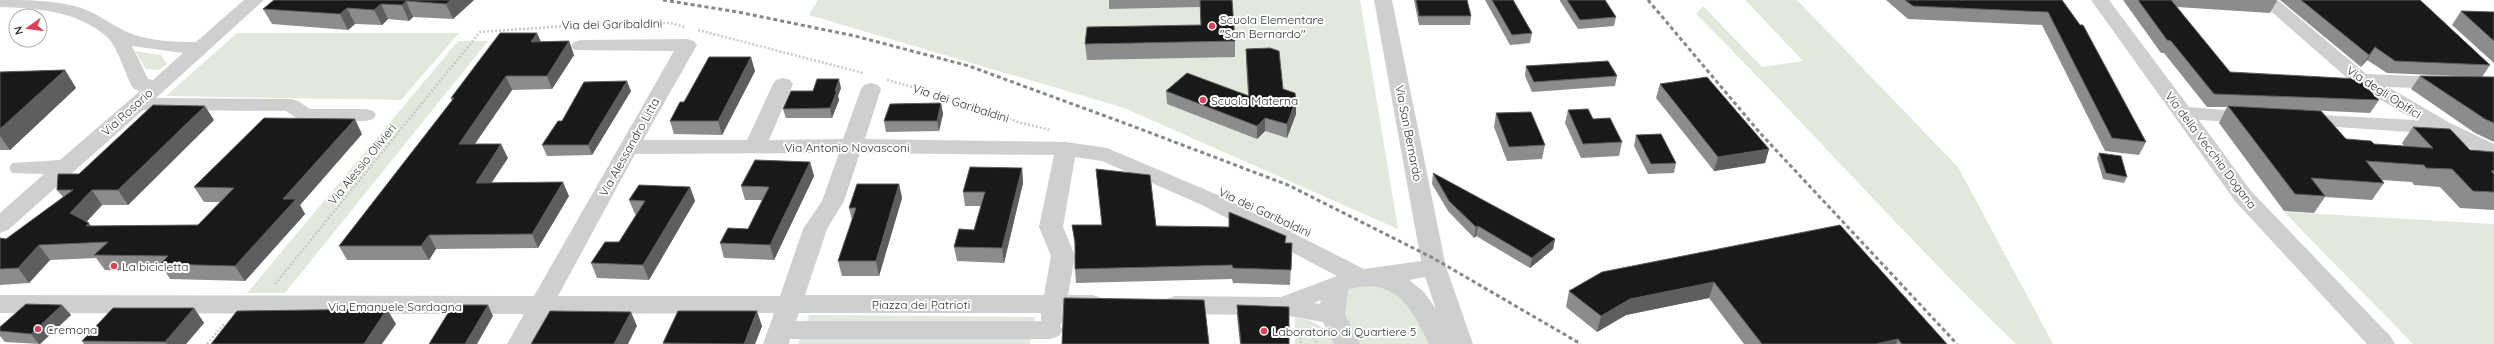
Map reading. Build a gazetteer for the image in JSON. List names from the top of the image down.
{
  "streets": {
    "street": [
      "Via dei Garibaldini",
      "Via degli Opifici",
      "Via Rosario",
      "Via San Bernardo",
      "Via Alessandro Litta",
      "Via Antonio Novasconi",
      "Via della Vecchia Dogana",
      "Piazza dei Patrioti",
      "Via Emanuele Sardagna"
    ],
    "path": ["Via Alessio Olivieri"]
  },
  "crossings": [
    ["Via dei Garibaldini", "Via Antonio Novasconi"],
    ["Via dei Garibaldini", "Via Alessio Olivieri"],
    ["Via Alessandro Litta", "Via Antonio Novasconi"],
    ["Via Alessandro Litta", "Via Emanuele Sardagna"],
    ["Via Alessio Olivieri", "Via Emanuele Sardagna"],
    ["Piazza dei Patrioti", "Via Emanuele Sardagna"]
  ],
  "places": [
    "Scuola Elementare \"San Bernardo\"",
    "Scuola Materna",
    "La bicicletta",
    "Cremona",
    "Laboratorio di Quartiere 5"
  ],
  "north": "left"
}
